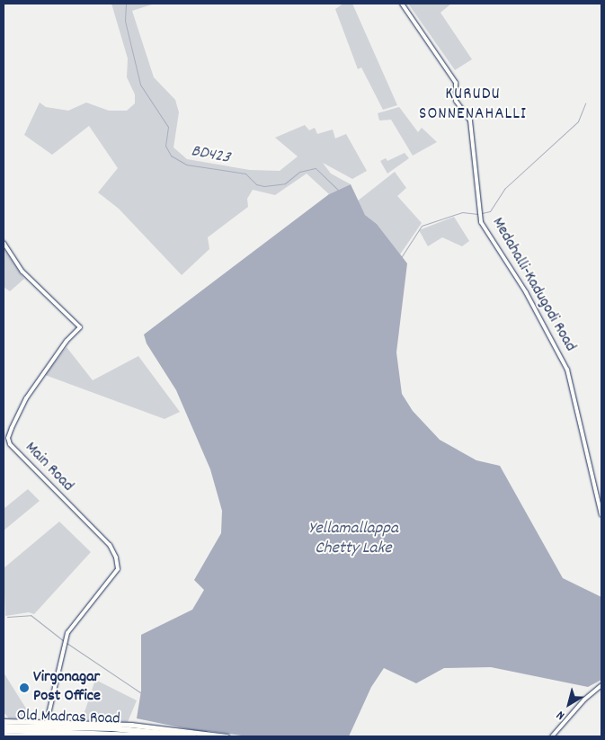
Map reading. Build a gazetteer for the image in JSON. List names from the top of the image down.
{
  "streets": {
    "highway": ["Old Madras Road"],
    "street": ["Medahalli-Kadugodi Road", "Main Road"]
  },
  "districts": ["KURUDU SONNENAHALLI"],
  "water": ["BD423", "Yellamallappa Chetty Lake"],
  "places": ["Virgonagar Post Office"],
  "north": "bottom left"
}
